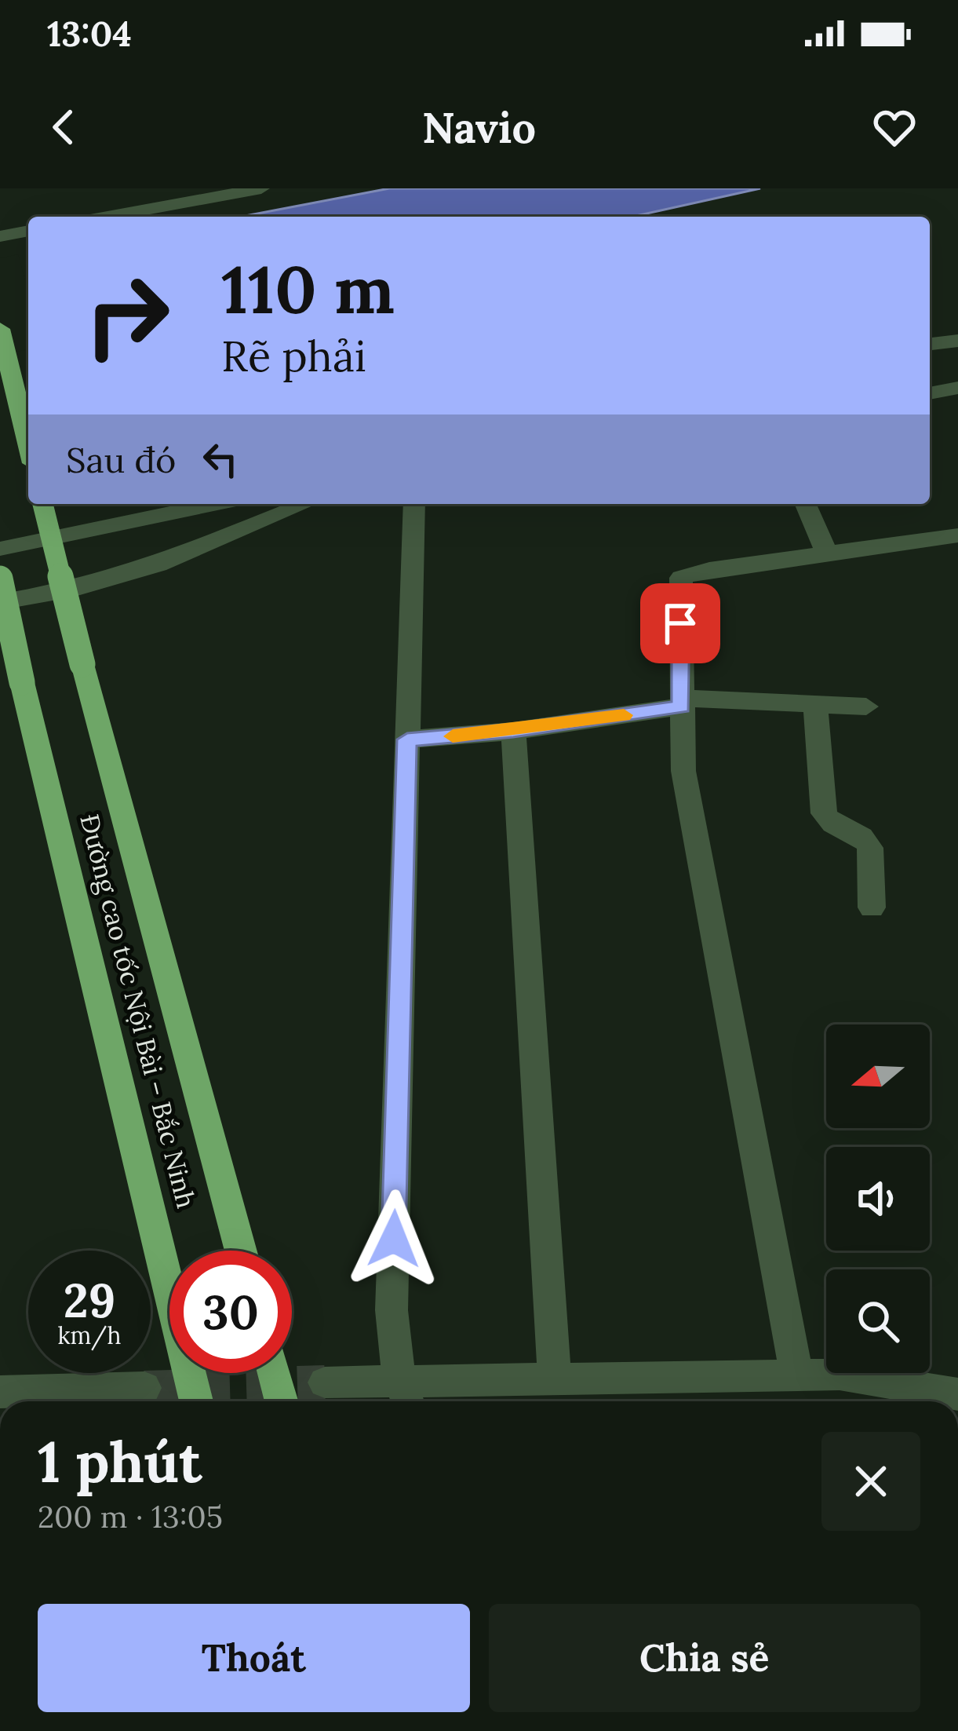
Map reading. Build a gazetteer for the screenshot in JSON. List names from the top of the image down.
{
  "streets": {
    "highway": ["Đường cao tốc Nội Bài – Bắc Ninh"]
  },
  "north": "left",
  "page": {
    "status": "13:04",
    "header": "Navio",
    "turn": ["110 m", "Rẽ phải"],
    "then": "Sau đó",
    "speed": "29 km/h",
    "limit": "30",
    "heading": ["1 phút", "200 m · 13:05"],
    "buttons": ["Thoát", "Chia sẻ"]
  }
}
